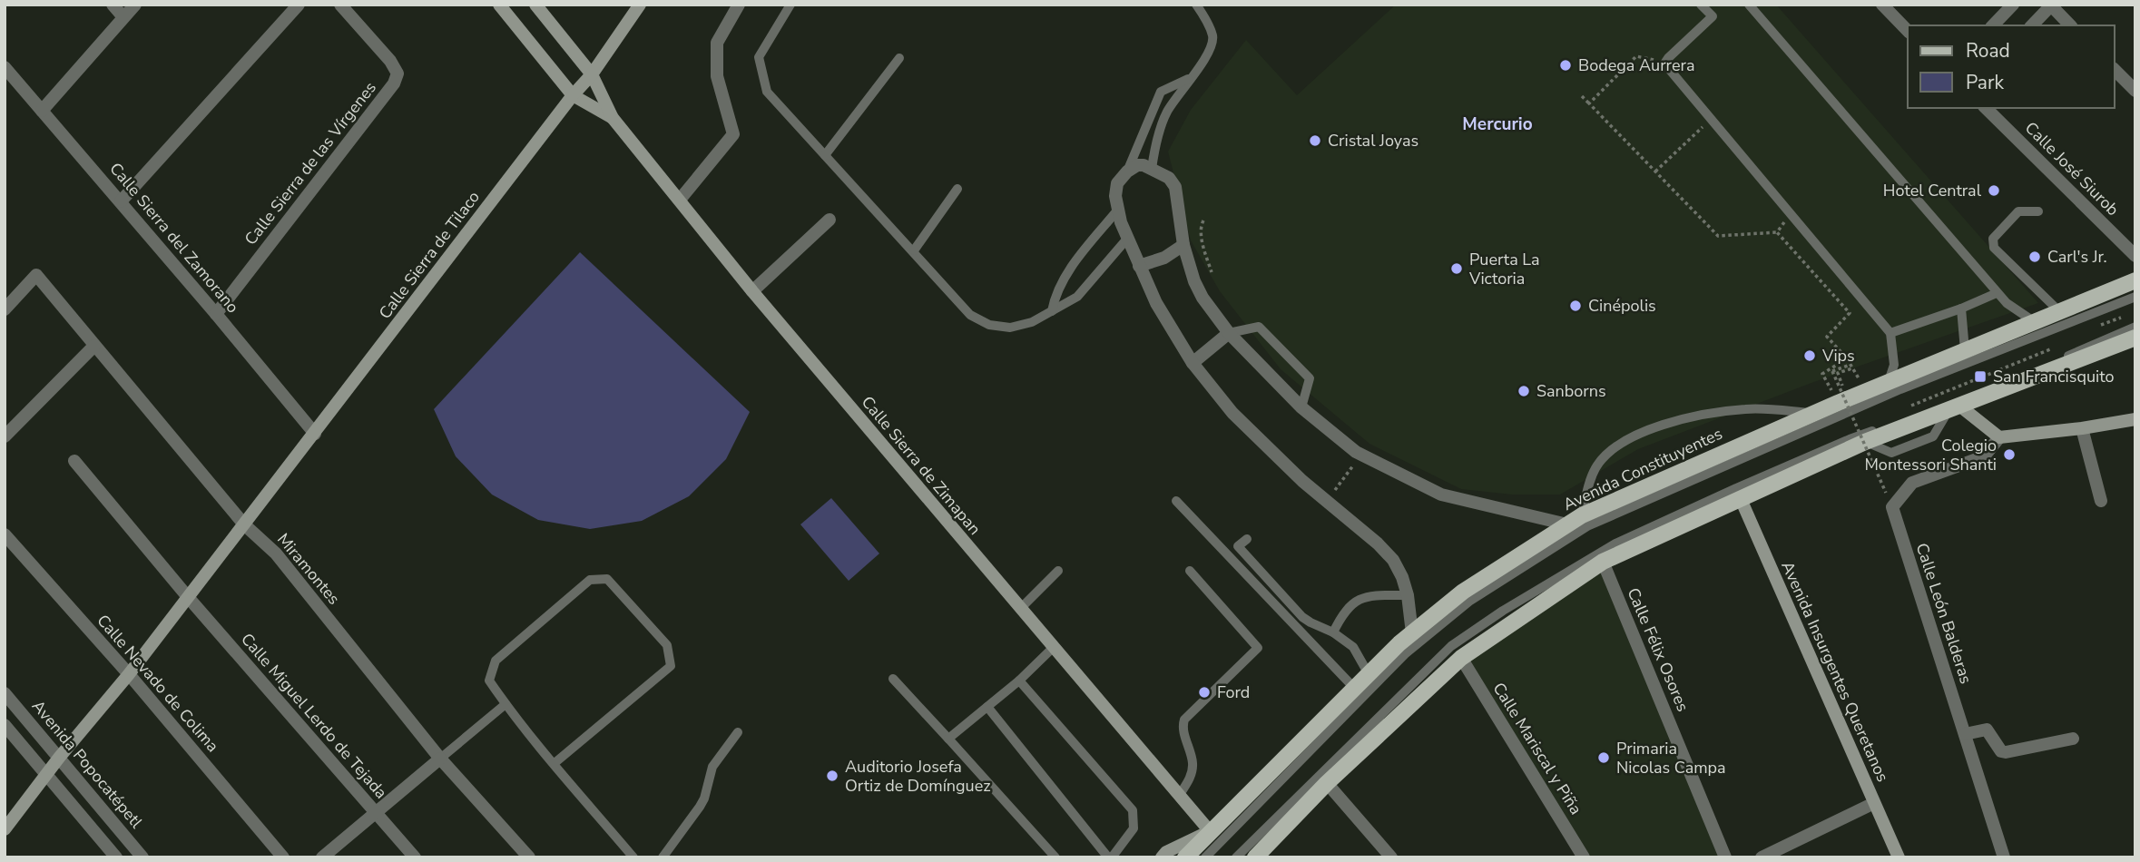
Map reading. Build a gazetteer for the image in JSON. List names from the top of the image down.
{
  "streets": {
    "main road": ["Avenida Constituyentes"],
    "street": [
      "Calle Sierra de las Vírgenes",
      "Calle José Siurob",
      "Calle Sierra del Zamorano",
      "Calle Sierra de Tilaco",
      "Calle Sierra de Zimapan",
      "Miramontes",
      "Calle León Balderas",
      "Calle Félix Osores",
      "Avenida Insurgentes Queretanos",
      "Calle Nevado de Colima",
      "Calle Miguel Lerdo de Tejada",
      "Calle Mariscal y Piña",
      "Avenida Popocatépetl"
    ]
  },
  "crossings": [
    ["Calle Sierra de las Vírgenes", "Calle Sierra del Zamorano"],
    ["Calle Sierra del Zamorano", "Calle Sierra de Tilaco"],
    ["Calle Sierra de Tilaco", "Calle Sierra de Zimapan"],
    ["Calle Sierra de Tilaco", "Miramontes"],
    ["Calle Sierra de Tilaco", "Calle Nevado de Colima"],
    ["Calle Sierra de Tilaco", "Calle Miguel Lerdo de Tejada"],
    ["Calle Sierra de Tilaco", "Avenida Popocatépetl"],
    ["Calle Sierra de Zimapan", "Avenida Constituyentes"]
  ],
  "districts": ["Mercurio"],
  "places": {
    "other": [
      "Bodega Aurrera",
      "Cristal Joyas",
      "Hotel Central",
      "Carl's Jr.",
      "Puerta La Victoria",
      "Cinépolis",
      "Vips",
      "Sanborns",
      "Colegio Montessori Shanti",
      "Ford",
      "Primaria Nicolas Campa",
      "Auditorio Josefa Ortiz de Domínguez"
    ],
    "transit": ["San Francisquito"]
  },
  "legend": ["Road", "Park"]
}
